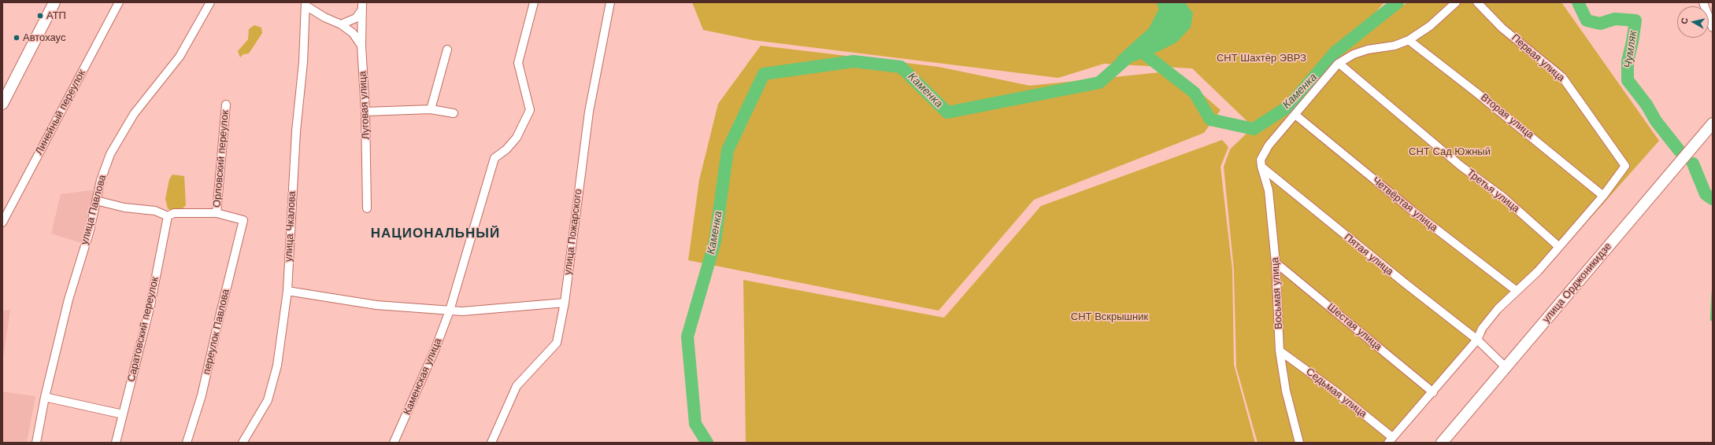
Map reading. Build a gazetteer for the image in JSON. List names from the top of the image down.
{
  "streets": {
    "main road": ["улица Орджоникидзе"],
    "street": [
      "Первая улица",
      "Луговая улица",
      "Линейный переулок",
      "Вторая улица",
      "Орловский переулок",
      "Третья улица",
      "Четвёртая улица",
      "улица Павлова",
      "улица Чкалова",
      "улица Пожарского",
      "Пятая улица",
      "Восьмая улица",
      "Шестая улица",
      "Саратовский переулок",
      "переулок Павлова",
      "Каменская улица",
      "Седьмая улица"
    ]
  },
  "crossings": [
    ["Первая улица", "Вторая улица"],
    ["Вторая улица", "Восьмая улица"],
    ["Орловский переулок", "переулок Павлова"],
    ["Третья улица", "Восьмая улица"],
    ["Четвёртая улица", "Восьмая улица"],
    ["Пятая улица", "улица Орджоникидзе"],
    ["Пятая улица", "Восьмая улица"],
    ["Восьмая улица", "Шестая улица"],
    ["Восьмая улица", "Седьмая улица"]
  ],
  "districts": ["НАЦИОНАЛЬНЫЙ"],
  "water": ["Чумляк", "Каменка"],
  "parks": ["СНТ Шахтёр ЭВРЗ", "СНТ Сад Южный", "СНТ Вскрышник"],
  "places": ["АТП", "Автохаус"],
  "north": "left"
}
